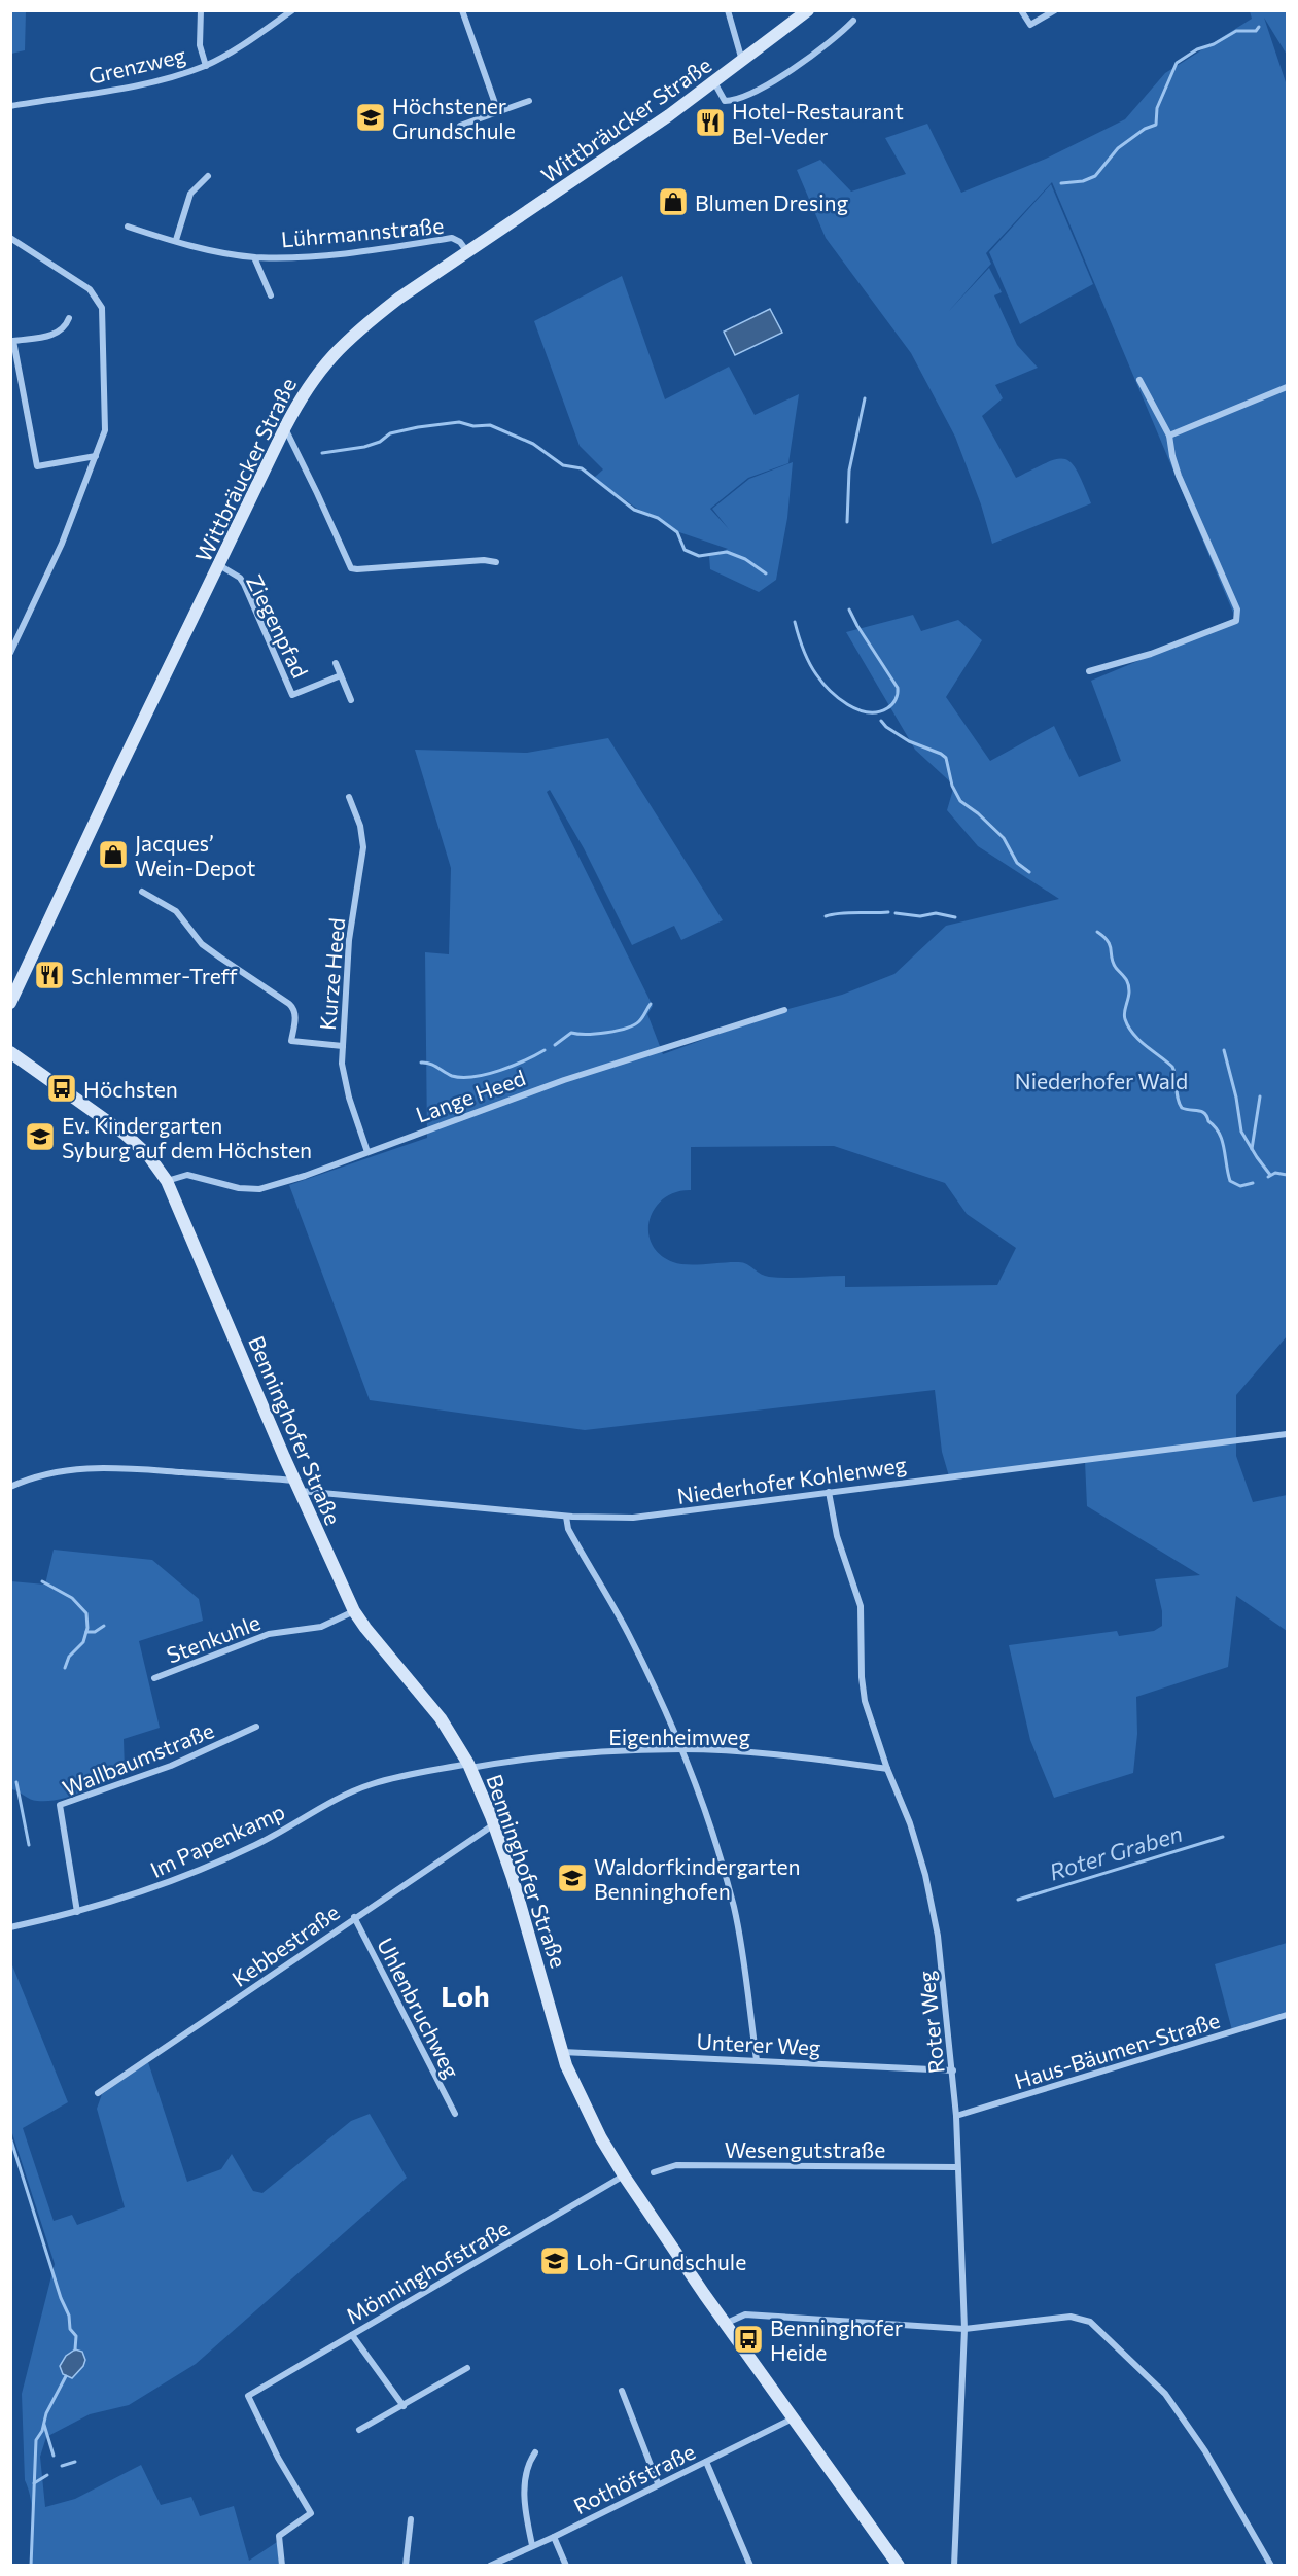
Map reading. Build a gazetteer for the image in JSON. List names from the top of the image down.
{
  "streets": {
    "main road": ["Wittbräucker Straße", "Benninghofer Straße"],
    "street": [
      "Grenzweg",
      "Lührmannstraße",
      "Ziegenpfad",
      "Kurze Heed",
      "Lange Heed",
      "Niederhofer Kohlenweg",
      "Stenkuhle",
      "Eigenheimweg",
      "Wallbaumstraße",
      "Im Papenkamp",
      "Kebbestraße",
      "Uhlenbruchweg",
      "Roter Weg",
      "Unterer Weg",
      "Haus-Bäumen-Straße",
      "Wesengutstraße",
      "Mönninghofstraße",
      "Rothöfstraße"
    ]
  },
  "crossings": [
    ["Wittbräucker Straße", "Lührmannstraße"],
    ["Wittbräucker Straße", "Ziegenpfad"],
    ["Kurze Heed", "Lange Heed"],
    ["Lange Heed", "Benninghofer Straße"],
    ["Benninghofer Straße", "Niederhofer Kohlenweg"],
    ["Benninghofer Straße", "Stenkuhle"],
    ["Benninghofer Straße", "Eigenheimweg"],
    ["Benninghofer Straße", "Im Papenkamp"],
    ["Benninghofer Straße", "Kebbestraße"],
    ["Benninghofer Straße", "Unterer Weg"],
    ["Benninghofer Straße", "Mönninghofstraße"],
    ["Benninghofer Straße", "Rothöfstraße"],
    ["Niederhofer Kohlenweg", "Roter Weg"],
    ["Eigenheimweg", "Im Papenkamp"],
    ["Eigenheimweg", "Roter Weg"],
    ["Wallbaumstraße", "Im Papenkamp"],
    ["Kebbestraße", "Uhlenbruchweg"],
    ["Roter Weg", "Unterer Weg"],
    ["Roter Weg", "Haus-Bäumen-Straße"],
    ["Roter Weg", "Wesengutstraße"]
  ],
  "districts": ["Loh"],
  "water": ["Roter Graben"],
  "parks": ["Niederhofer Wald"],
  "places": {
    "school or university": [
      "Höchstener Grundschule",
      "Ev. Kindergarten Syburg auf dem Höchsten",
      "Waldorfkindergarten Benninghofen",
      "Loh-Grundschule"
    ],
    "restaurant": ["Hotel-Restaurant Bel-Veder", "Schlemmer-Treff"],
    "shop": ["Blumen Dresing", "Jacques’ Wein-Depot"],
    "bus stop": ["Höchsten", "Benninghofer Heide"]
  }
}
